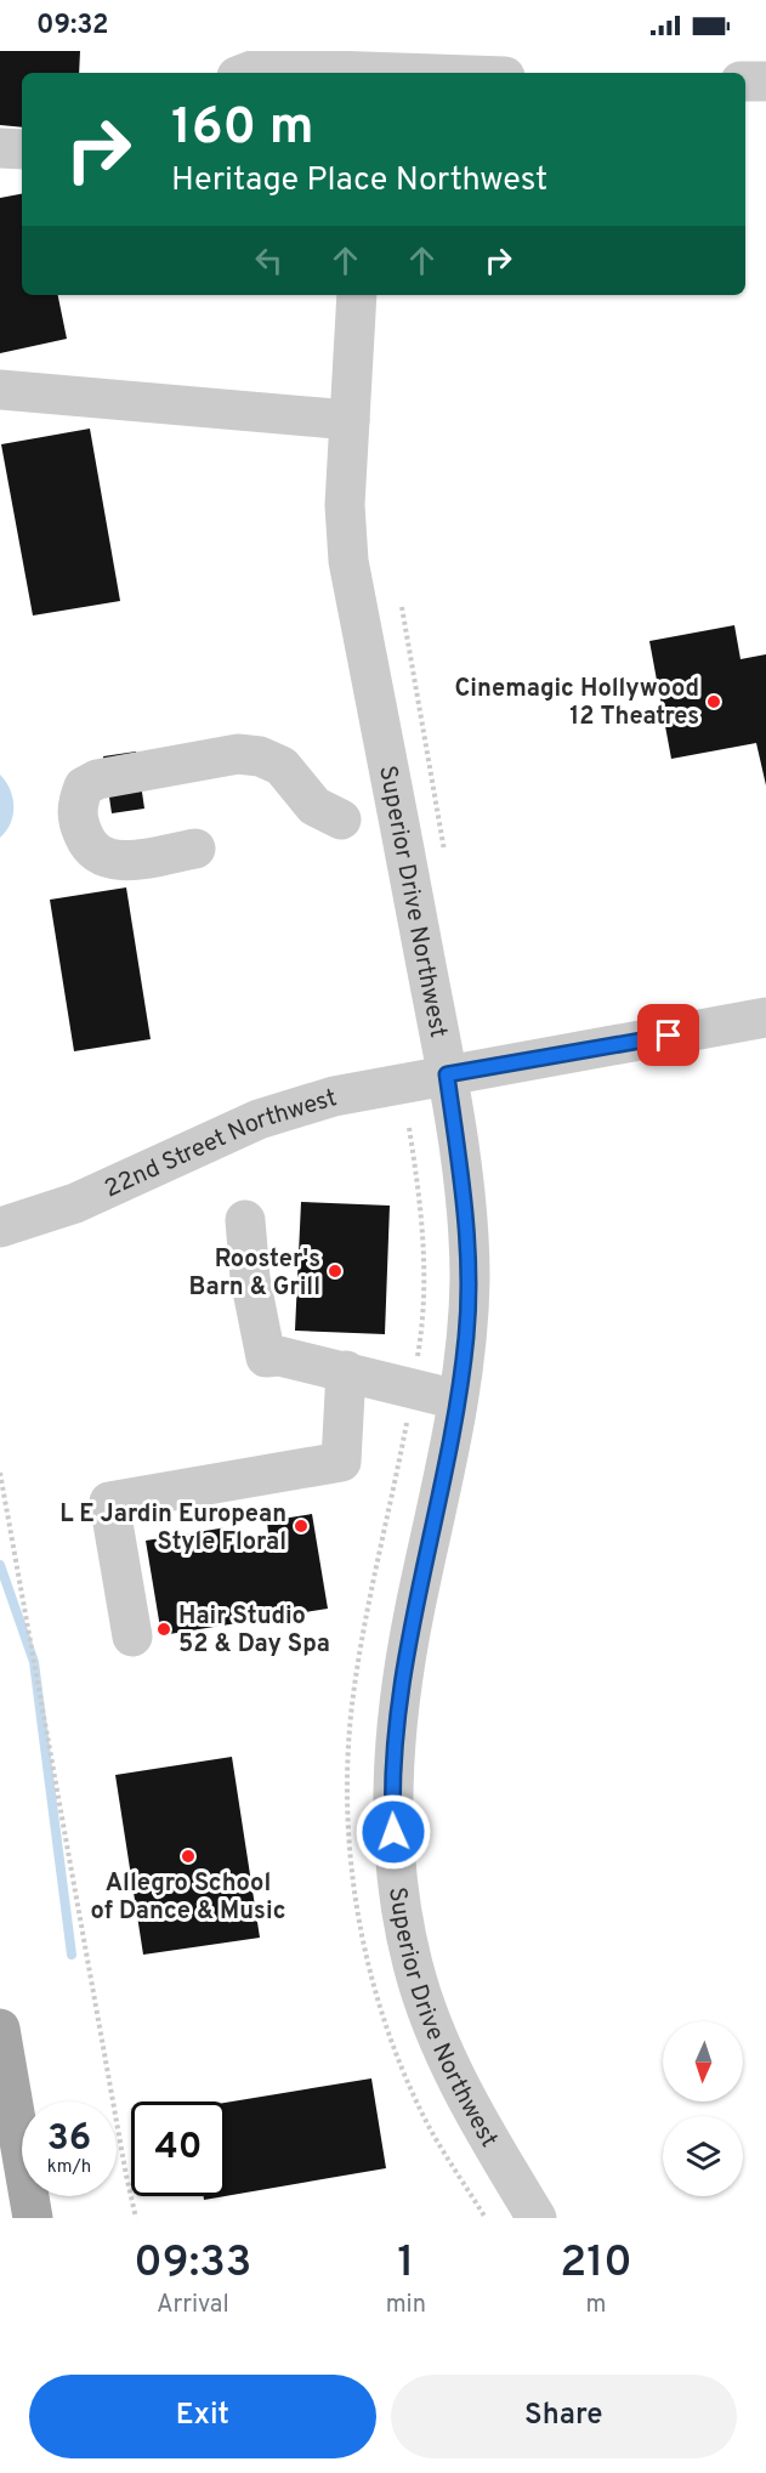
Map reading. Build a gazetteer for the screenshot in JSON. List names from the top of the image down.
{
  "streets": {
    "street": ["Superior Drive Northwest", "22nd Street Northwest"]
  },
  "crossings": [
    ["Superior Drive Northwest", "22nd Street Northwest"]
  ],
  "places": [
    "Cinemagic Hollywood 12 Theatres",
    "Rooster's Barn & Grill",
    "L E Jardin European Style Floral",
    "Hair Studio 52 & Day Spa",
    "Allegro School of Dance & Music"
  ],
  "north": "bottom",
  "page": {
    "status": "09:32",
    "turn": ["160 m", "Heritage Place Northwest"],
    "speed": "36 km/h",
    "limit": "40",
    "eta": [
      "09:33",
      "Arrival",
      "1",
      "min",
      "210",
      "m"
    ],
    "buttons": ["Exit", "Share"]
  }
}
